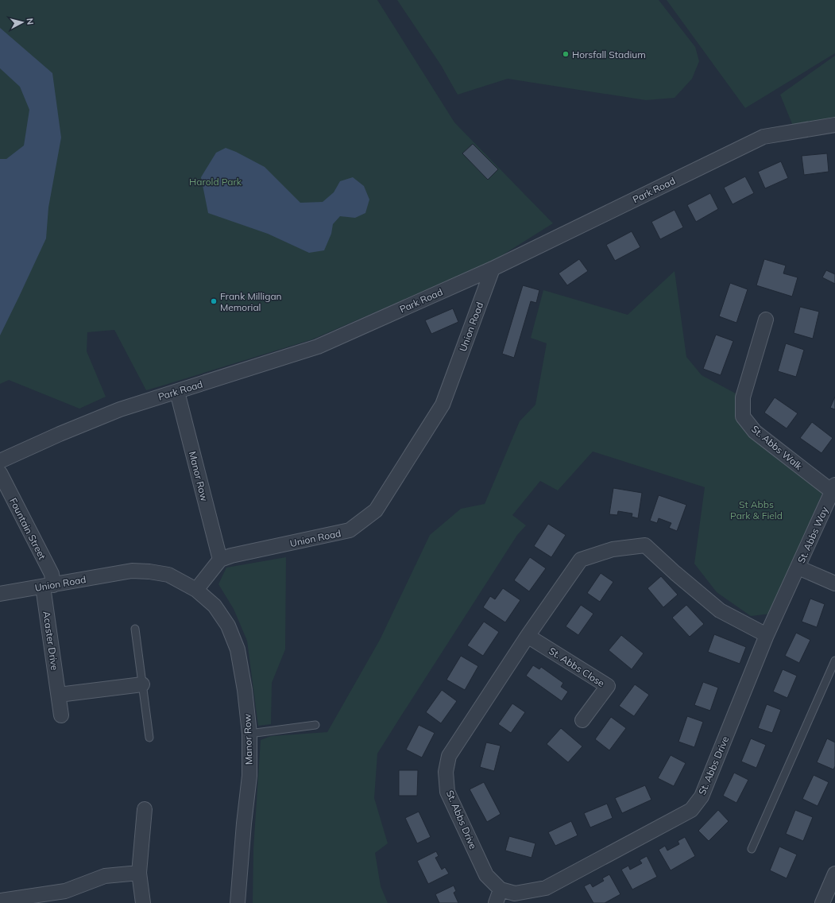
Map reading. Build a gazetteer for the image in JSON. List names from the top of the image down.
{
  "streets": {
    "street": [
      "Park Road",
      "Union Road",
      "St. Abbs Walk",
      "Manor Row",
      "Fountain Street",
      "St. Abbs Way",
      "Acaster Drive",
      "St. Abbs Close",
      "St. Abbs Drive"
    ]
  },
  "crossings": [
    ["Park Road", "Union Road"],
    ["Park Road", "Manor Row"],
    ["Union Road", "Manor Row"],
    ["Union Road", "Fountain Street"],
    ["Union Road", "Acaster Drive"],
    ["St. Abbs Walk", "St. Abbs Way"],
    ["Fountain Street", "Acaster Drive"],
    ["St. Abbs Way", "St. Abbs Drive"],
    ["St. Abbs Close", "St. Abbs Drive"]
  ],
  "parks": ["Harold Park", "St Abbs Park & Field"],
  "places": ["Horsfall Stadium", "Frank Milligan Memorial"],
  "north": "right"
}
